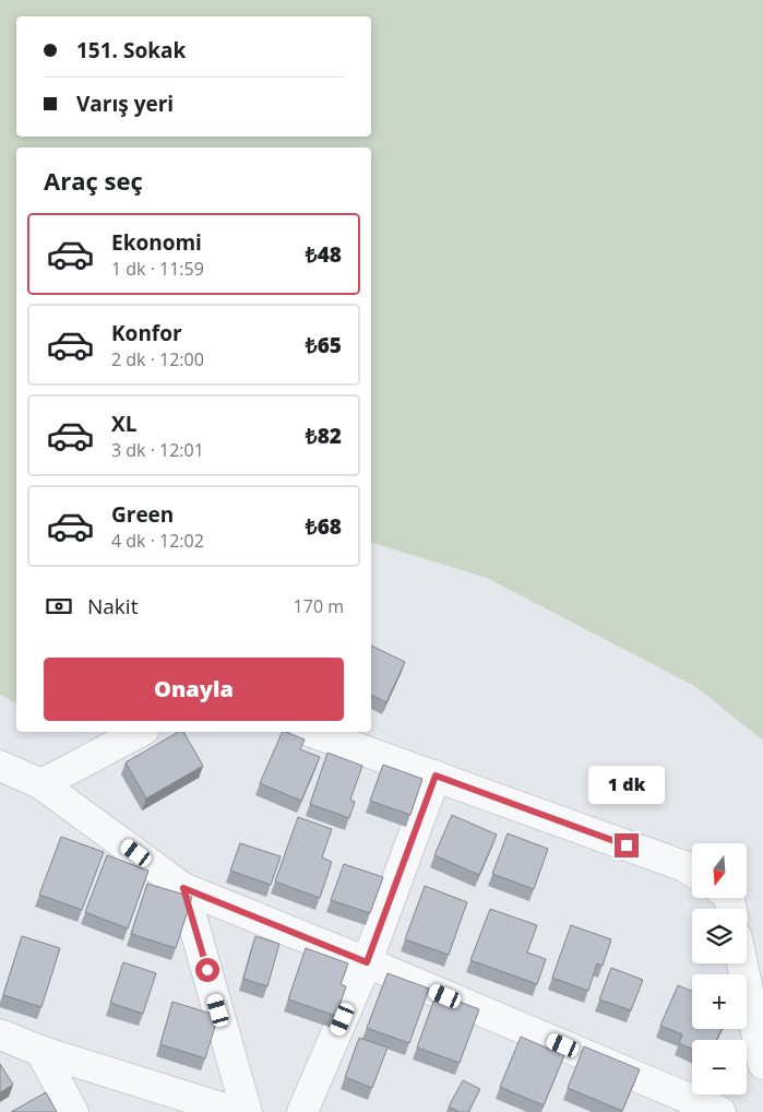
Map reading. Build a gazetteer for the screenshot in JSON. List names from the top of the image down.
{
  "north": "bottom",
  "page": {
    "banner": ["151. Sokak", "Varış yeri"],
    "heading": "Araç seç",
    "list": [
      {
        "name": "Ekonomi",
        "note": "1 dk · 11:59",
        "value": "₺48"
      },
      {
        "name": "Konfor",
        "note": "2 dk · 12:00",
        "value": "₺65"
      },
      {
        "name": "XL",
        "note": "3 dk · 12:01",
        "value": "₺82"
      },
      {
        "name": "Green",
        "note": "4 dk · 12:02",
        "value": "₺68"
      }
    ],
    "pay": ["Nakit", "170 m"],
    "buttons": "Onayla",
    "bubble": "1 dk",
    "map_buttons": ["+", "−"]
  }
}
